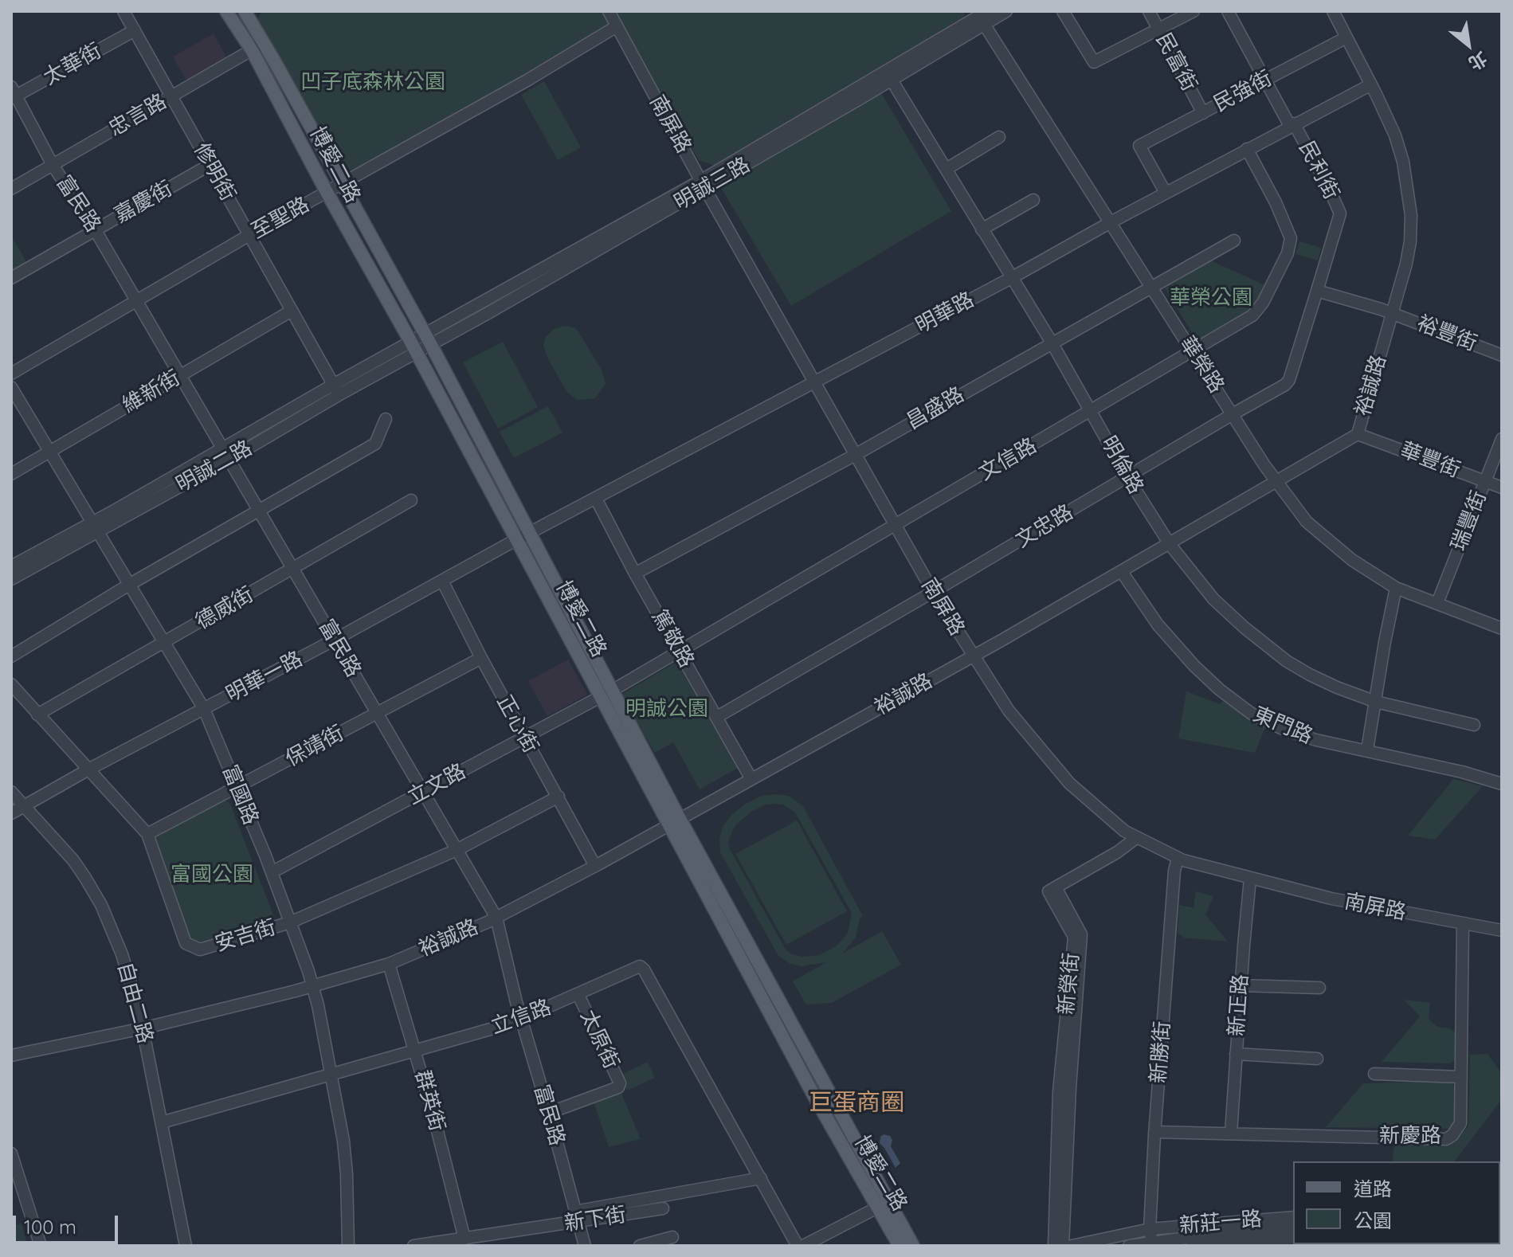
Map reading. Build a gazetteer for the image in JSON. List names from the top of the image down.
{
  "streets": {
    "main road": ["博愛二路"],
    "street": [
      "民富街",
      "太華街",
      "民強街",
      "忠言路",
      "南屏路",
      "民利街",
      "修明街",
      "明誠三路",
      "嘉慶街",
      "富民路",
      "至聖路",
      "明華路",
      "裕豐街",
      "華榮路",
      "裕誠路",
      "維新街",
      "昌盛路",
      "文信路",
      "華豐街",
      "明倫路",
      "明誠二路",
      "瑞豐街",
      "文忠路",
      "德威街",
      "篤敬路",
      "明華一路",
      "正心街",
      "東門路",
      "保靖街",
      "立文路",
      "富國路",
      "安吉街",
      "新榮街",
      "自由二路",
      "新正路",
      "立信路",
      "太原街",
      "新勝街",
      "群英街",
      "新慶路",
      "新下街",
      "新莊一路"
    ]
  },
  "crossings": [
    ["民富街", "民強街"],
    ["太華街", "修明街"],
    ["太華街", "富民路"],
    ["民強街", "民利街"],
    ["民強街", "明華路"],
    ["民強街", "裕誠路"],
    ["忠言路", "博愛二路"],
    ["忠言路", "修明街"],
    ["忠言路", "富民路"],
    ["南屏路", "明誠三路"],
    ["南屏路", "至聖路"],
    ["南屏路", "明華路"],
    ["南屏路", "裕誠路"],
    ["南屏路", "昌盛路"],
    ["南屏路", "文信路"],
    ["南屏路", "文忠路"],
    ["南屏路", "新榮街"],
    ["南屏路", "新正路"],
    ["南屏路", "新勝街"],
    ["南屏路", "新慶路"],
    ["博愛二路", "明誠三路"],
    ["博愛二路", "至聖路"],
    ["博愛二路", "明華路"],
    ["博愛二路", "裕誠路"],
    ["博愛二路", "文信路"],
    ["博愛二路", "明誠二路"],
    ["博愛二路", "明華一路"],
    ["博愛二路", "立文路"],
    ["民利街", "明華路"],
    ["民利街", "文忠路"],
    ["修明街", "嘉慶街"],
    ["修明街", "至聖路"],
    ["修明街", "維新街"],
    ["修明街", "明誠二路"],
    ["明誠三路", "華榮路"],
    ["明誠三路", "明倫路"],
    ["明誠三路", "明誠二路"],
    ["嘉慶街", "富民路"],
    ["富民路", "至聖路"],
    ["富民路", "裕誠路"],
    ["富民路", "維新街"],
    ["富民路", "明誠二路"],
    ["富民路", "德威街"],
    ["富民路", "明華一路"],
    ["富民路", "保靖街"],
    ["富民路", "立文路"],
    ["富民路", "安吉街"],
    ["富民路", "立信路"],
    ["富民路", "太原街"],
    ["富民路", "新下街"],
    ["明華路", "華榮路"],
    ["明華路", "裕誠路"],
    ["明華路", "文信路"],
    ["明華路", "明倫路"],
    ["明華路", "篤敬路"],
    ["明華路", "明華一路"],
    ["裕豐街", "裕誠路"],
    ["華榮路", "裕誠路"],
    ["華榮路", "昌盛路"],
    ["華榮路", "文信路"],
    ["華榮路", "瑞豐街"],
    ["華榮路", "文忠路"],
    ["裕誠路", "華豐街"],
    ["裕誠路", "明倫路"],
    ["裕誠路", "篤敬路"],
    ["裕誠路", "正心街"],
    ["裕誠路", "東門路"],
    ["裕誠路", "富國路"],
    ["裕誠路", "自由二路"],
    ["裕誠路", "群英街"],
    ["維新街", "富國路"],
    ["昌盛路", "明倫路"],
    ["昌盛路", "篤敬路"],
    ["文信路", "明倫路"],
    ["文信路", "篤敬路"],
    ["文信路", "立文路"],
    ["華豐街", "瑞豐街"],
    ["明倫路", "文忠路"],
    ["明誠二路", "富國路"],
    ["文忠路", "篤敬路"],
    ["德威街", "富國路"],
    ["德威街", "安吉街"],
    ["明華一路", "正心街"],
    ["明華一路", "富國路"],
    ["明華一路", "安吉街"],
    ["明華一路", "自由二路"],
    ["正心街", "保靖街"],
    ["正心街", "立文路"],
    ["正心街", "安吉街"],
    ["保靖街", "富國路"],
    ["保靖街", "安吉街"],
    ["立文路", "富國路"],
    ["富國路", "安吉街"],
    ["富國路", "立信路"],
    ["自由二路", "立信路"],
    ["新正路", "新慶路"],
    ["立信路", "太原街"],
    ["立信路", "群英街"],
    ["立信路", "新下街"],
    ["新勝街", "新慶路"],
    ["新勝街", "新莊一路"],
    ["群英街", "新下街"]
  ],
  "districts": ["巨蛋商圈"],
  "parks": [
    "凹子底森林公園",
    "華榮公園",
    "明誠公園",
    "富國公園"
  ],
  "legend": ["道路", "公園"],
  "scale_bar": "100 m",
  "north": "bottom right"
}
